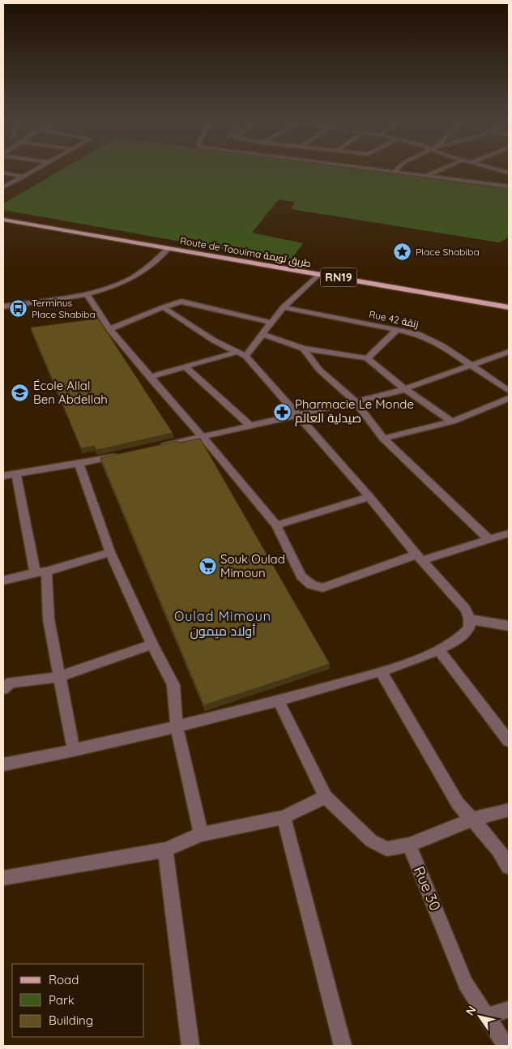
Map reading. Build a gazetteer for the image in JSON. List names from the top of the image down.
{
  "streets": {
    "main road": ["Route de Taouima طريق تويمة", "RN19"],
    "street": ["Rue 42 زنقة", "Rue 30"]
  },
  "districts": ["Oulad Mimoun أولاد ميمون"],
  "places": {
    "place": ["Place Shabiba"],
    "bus stop": ["Terminus Place Shabiba"],
    "school or university": ["École Allal Ben Abdellah"],
    "pharmacy": ["Pharmacie Le Monde صيدلية العالم"],
    "supermarket": ["Souk Oulad Mimoun"]
  },
  "legend": ["Road", "Park", "Building"],
  "north": "top left"
}
